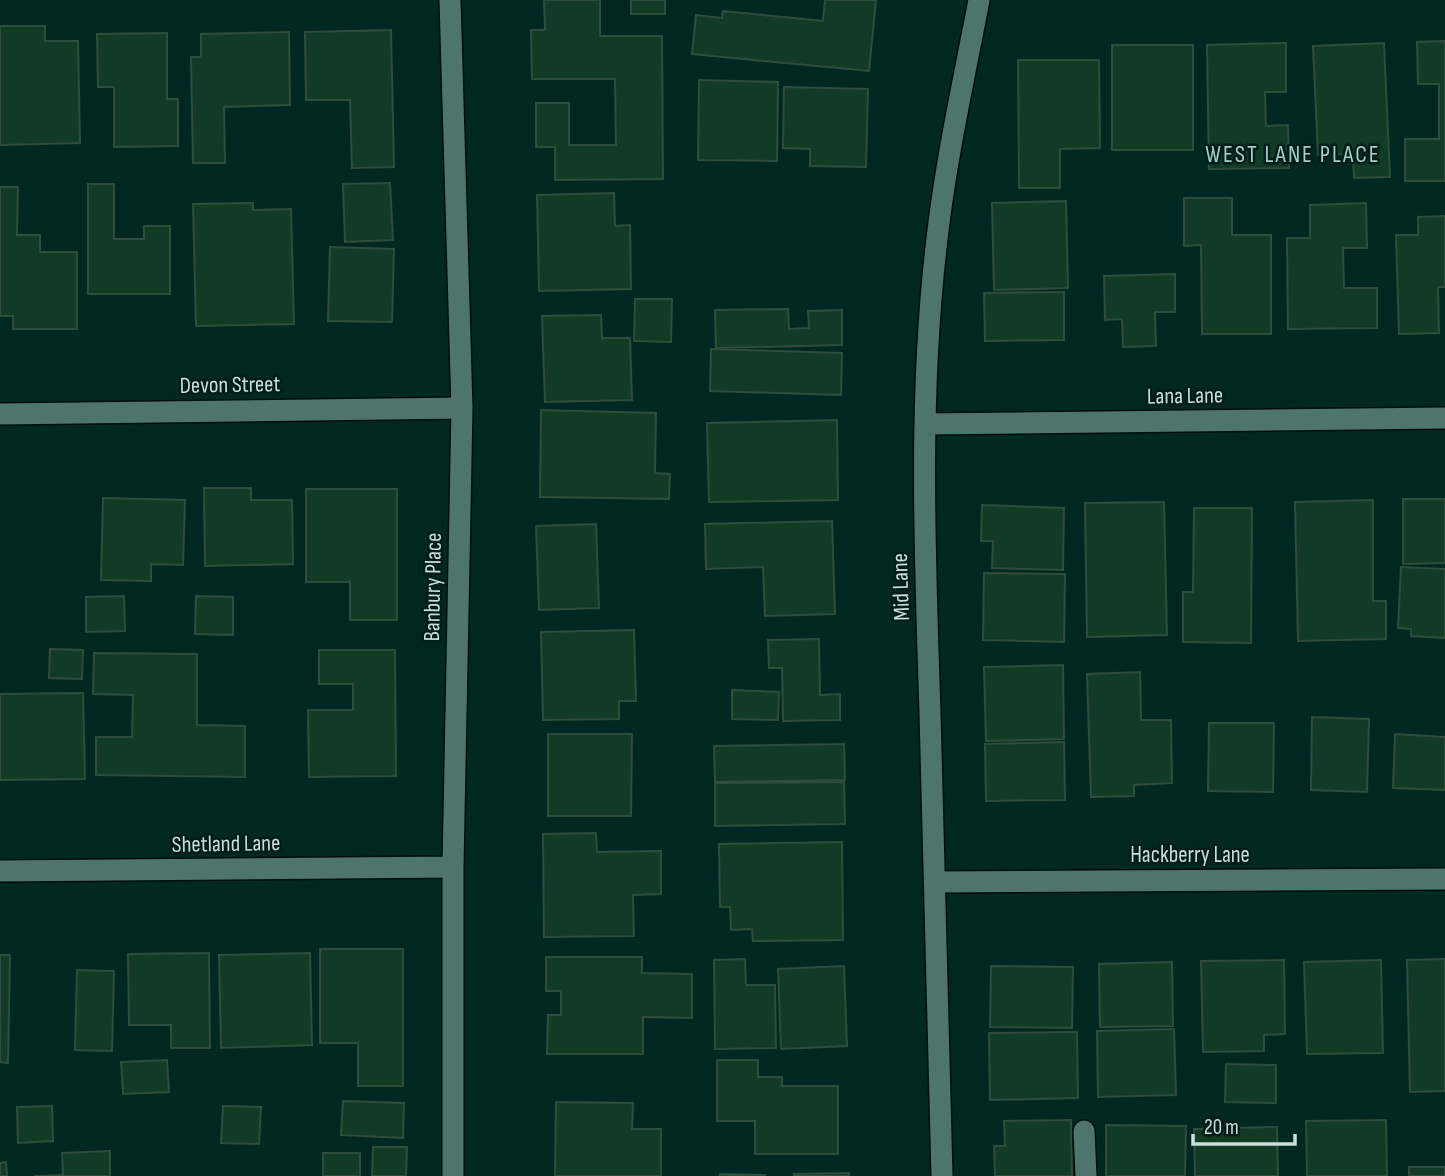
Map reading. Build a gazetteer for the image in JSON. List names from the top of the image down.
{
  "streets": {
    "street": [
      "Devon Street",
      "Lana Lane",
      "Banbury Place",
      "Mid Lane",
      "Shetland Lane",
      "Hackberry Lane"
    ]
  },
  "crossings": [
    ["Devon Street", "Banbury Place"],
    ["Lana Lane", "Mid Lane"],
    ["Banbury Place", "Shetland Lane"],
    ["Mid Lane", "Hackberry Lane"]
  ],
  "districts": ["WEST LANE PLACE"],
  "scale_bar": "20 m"
}
